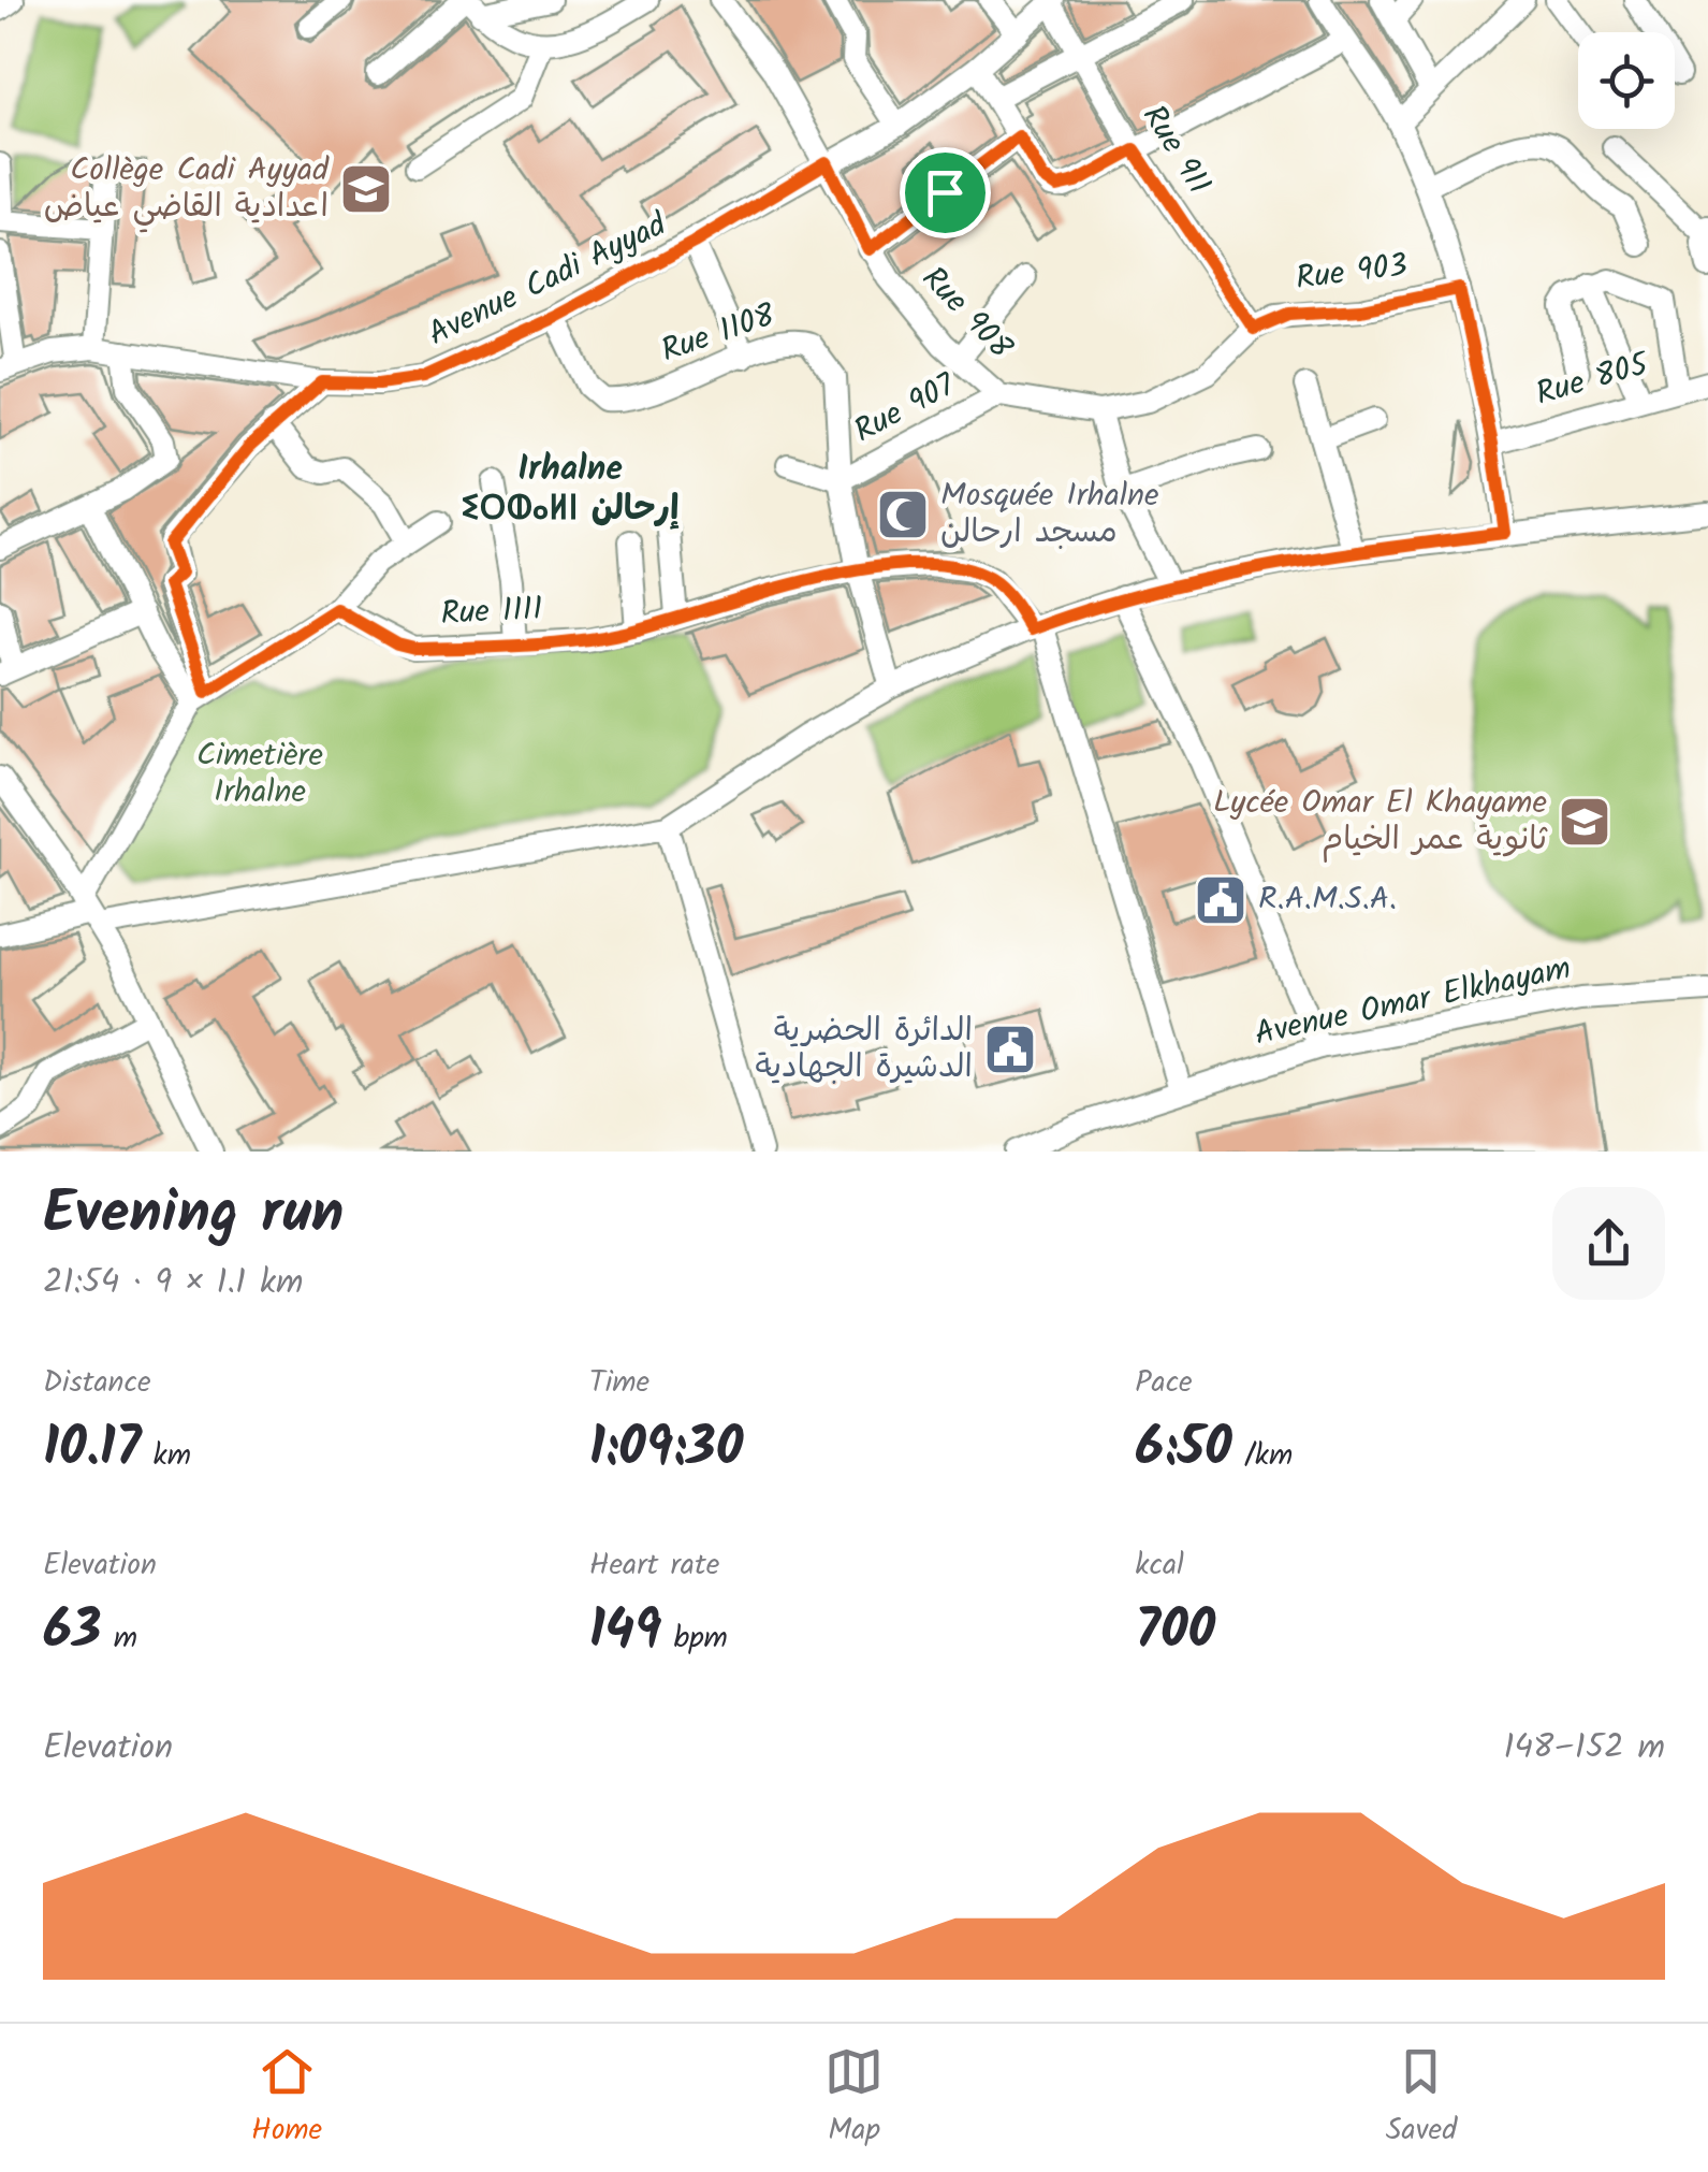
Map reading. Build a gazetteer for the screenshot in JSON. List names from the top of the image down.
{
  "streets": {
    "street": [
      "Rue 911",
      "Rue 903",
      "Avenue Cadi Ayyad",
      "Rue 908",
      "Rue 1108",
      "Rue 805",
      "Rue 907",
      "Rue 1111",
      "Avenue Omar Elkhayam"
    ]
  },
  "crossings": [
    ["Rue 911", "Rue 903"],
    ["Rue 911", "Avenue Cadi Ayyad"],
    ["Avenue Cadi Ayyad", "Rue 908"],
    ["Avenue Cadi Ayyad", "Rue 1108"],
    ["Rue 908", "Rue 907"],
    ["Rue 1108", "Rue 907"],
    ["Rue 1111", "Avenue Omar Elkhayam"]
  ],
  "districts": ["Irhalne ⵉⵔⵀⴰⵍⵏ إرحالن"],
  "parks": ["Cimetière Irhalne"],
  "places": {
    "school or university": ["Collège Cadi Ayyad اعدادية القاضي عياض", "Lycée Omar El Khayame ثانوية عمر الخيام"],
    "mosque": ["Mosquée Irhalne مسجد ارحالن"],
    "public building": ["R.A.M.S.A.", "الدائرة الحضرية الدشيرة الجهادية"]
  },
  "page": {
    "heading": ["Evening run", "21:54 · 9 × 1.1 km"],
    "stats": [
      ["Distance", "10.17 km"],
      ["Time", "1:09:30"],
      ["Pace", "6:50 /km"],
      ["Elevation", "63 m"],
      ["Heart rate", "149 bpm"],
      ["kcal", "700"]
    ],
    "chart": ["Elevation", "148–152 m"],
    "tabs": ["Home", "Map", "Saved"]
  }
}
